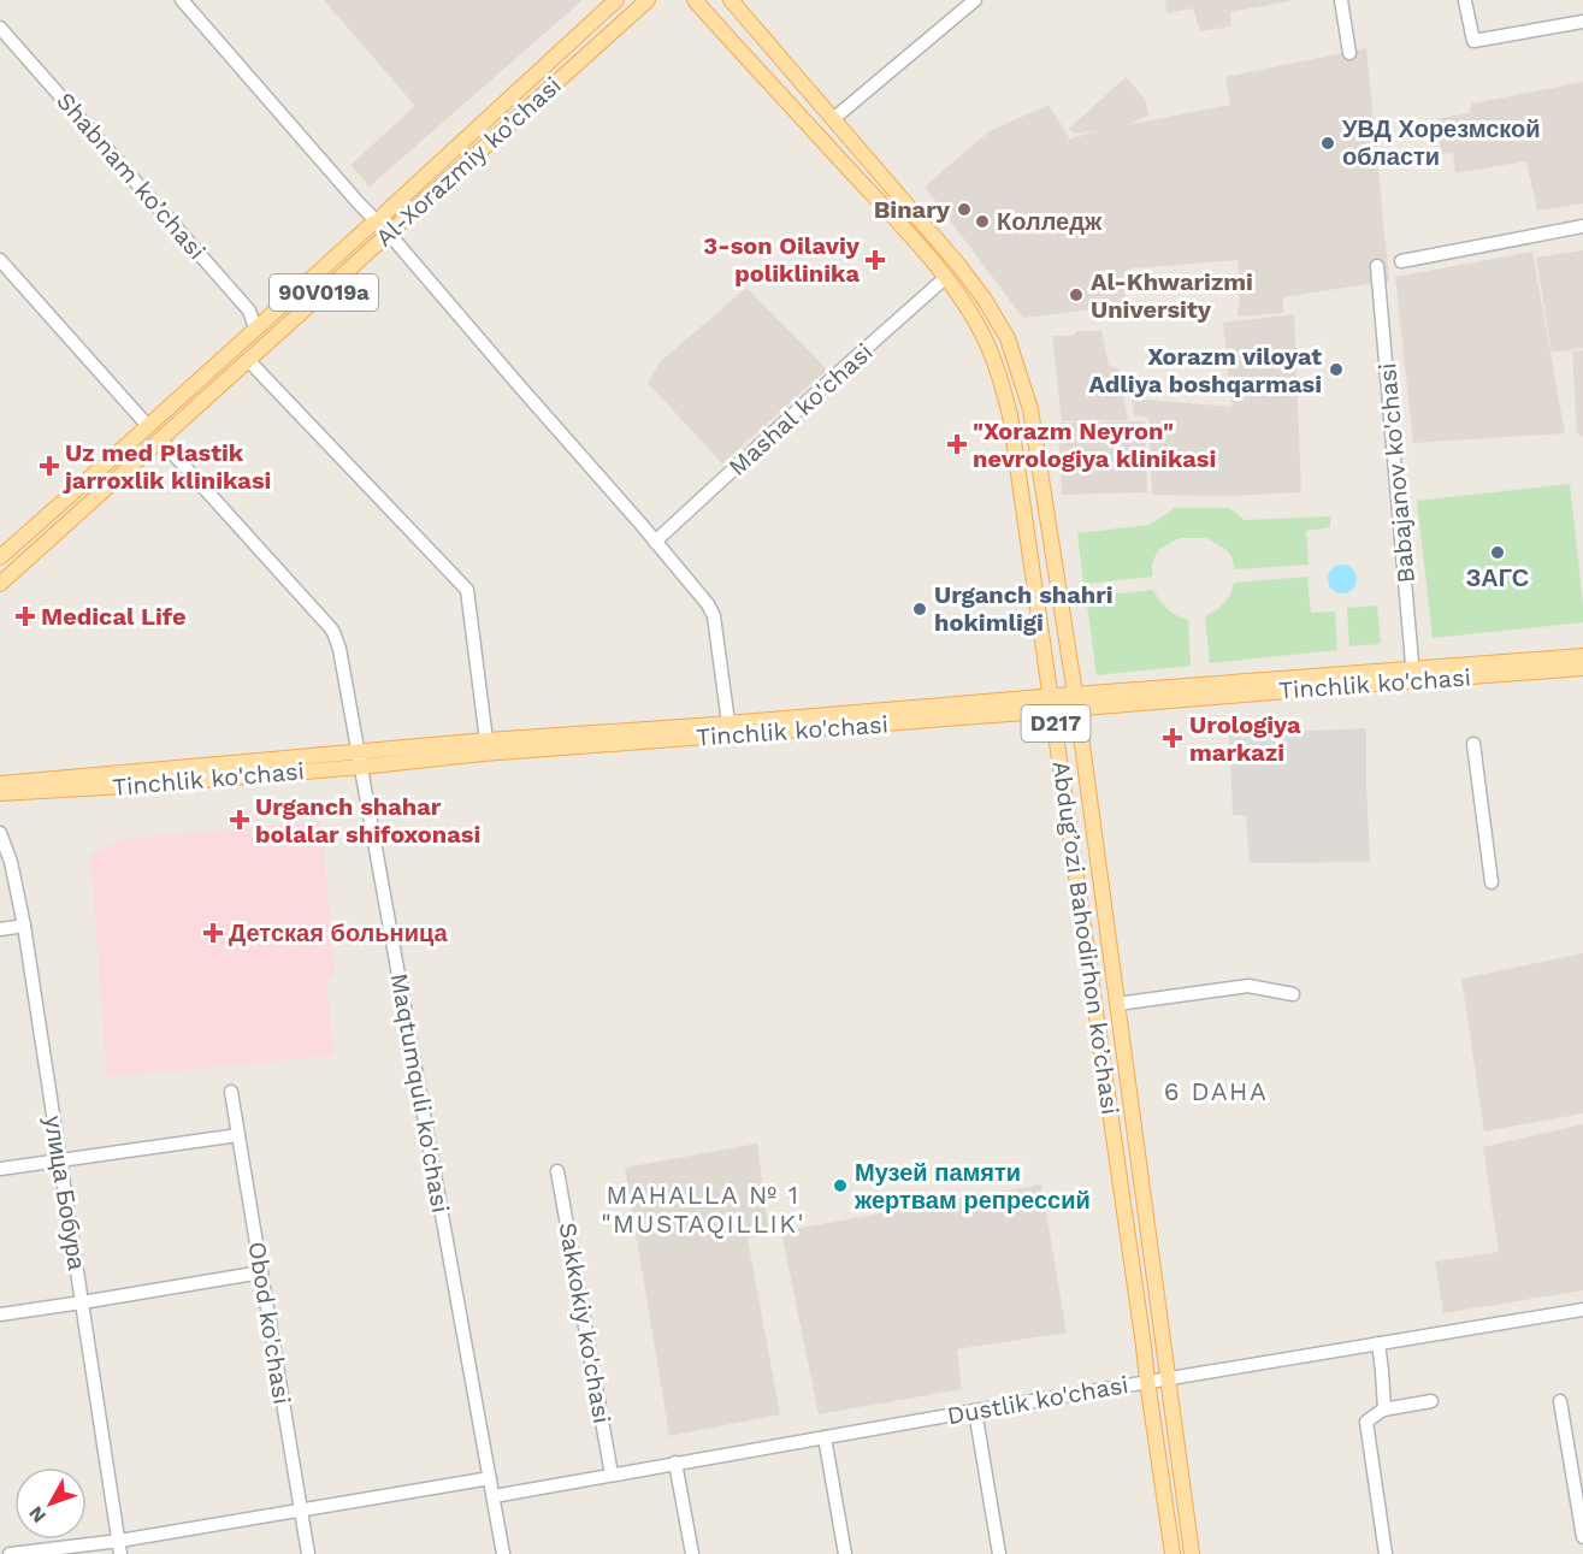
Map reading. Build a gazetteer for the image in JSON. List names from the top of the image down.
{
  "streets": {
    "main road": [
      "Al-Xorazmiy ko’chasi",
      "90V019a",
      "Tinchlik ko'chasi",
      "D217",
      "Abdug’ozi Bahodirhon ko’chasi"
    ],
    "street": [
      "Shabnam ko’chasi",
      "Mashal ko'chasi",
      "Babajanov ko'chasi",
      "Maqtumquli ko'chasi",
      "улица Бобура",
      "Obod ko'chasi",
      "Sakkokiy ko'chasi",
      "Dustlik ko'chasi"
    ]
  },
  "crossings": [
    ["Al-Xorazmiy ko’chasi", "Shabnam ko’chasi"],
    ["Al-Xorazmiy ko’chasi", "Maqtumquli ko'chasi"],
    ["Mashal ko'chasi", "Abdug’ozi Bahodirhon ko’chasi"],
    ["Babajanov ko'chasi", "Tinchlik ko'chasi"],
    ["Tinchlik ko'chasi", "Abdug’ozi Bahodirhon ko’chasi"],
    ["Tinchlik ko'chasi", "Maqtumquli ko'chasi"],
    ["Abdug’ozi Bahodirhon ko’chasi", "Dustlik ko'chasi"],
    ["Maqtumquli ko'chasi", "Dustlik ko'chasi"],
    ["Sakkokiy ko'chasi", "Dustlik ko'chasi"]
  ],
  "districts": ["6 DAHA", "MAHALLA № 1 \"MUSTAQILLIK'"],
  "places": {
    "other": [
      "УВД Хорезмской области",
      "Binary",
      "Колледж",
      "Al-Khwarizmi University",
      "Xorazm viloyat Adliya boshqarmasi",
      "ЗАГС",
      "Urganch shahri hokimligi",
      "Музей памяти жертвам репрессий"
    ],
    "health": [
      "3-son Oilaviy poliklinika",
      "\"Xorazm Neyron\" nevrologiya klinikasi",
      "Uz med Plastik jarroxlik klinikasi",
      "Medical Life",
      "Urologiya markazi",
      "Urganch shahar bolalar shifoxonasi",
      "Детская больница"
    ]
  },
  "north": "bottom left"
}
